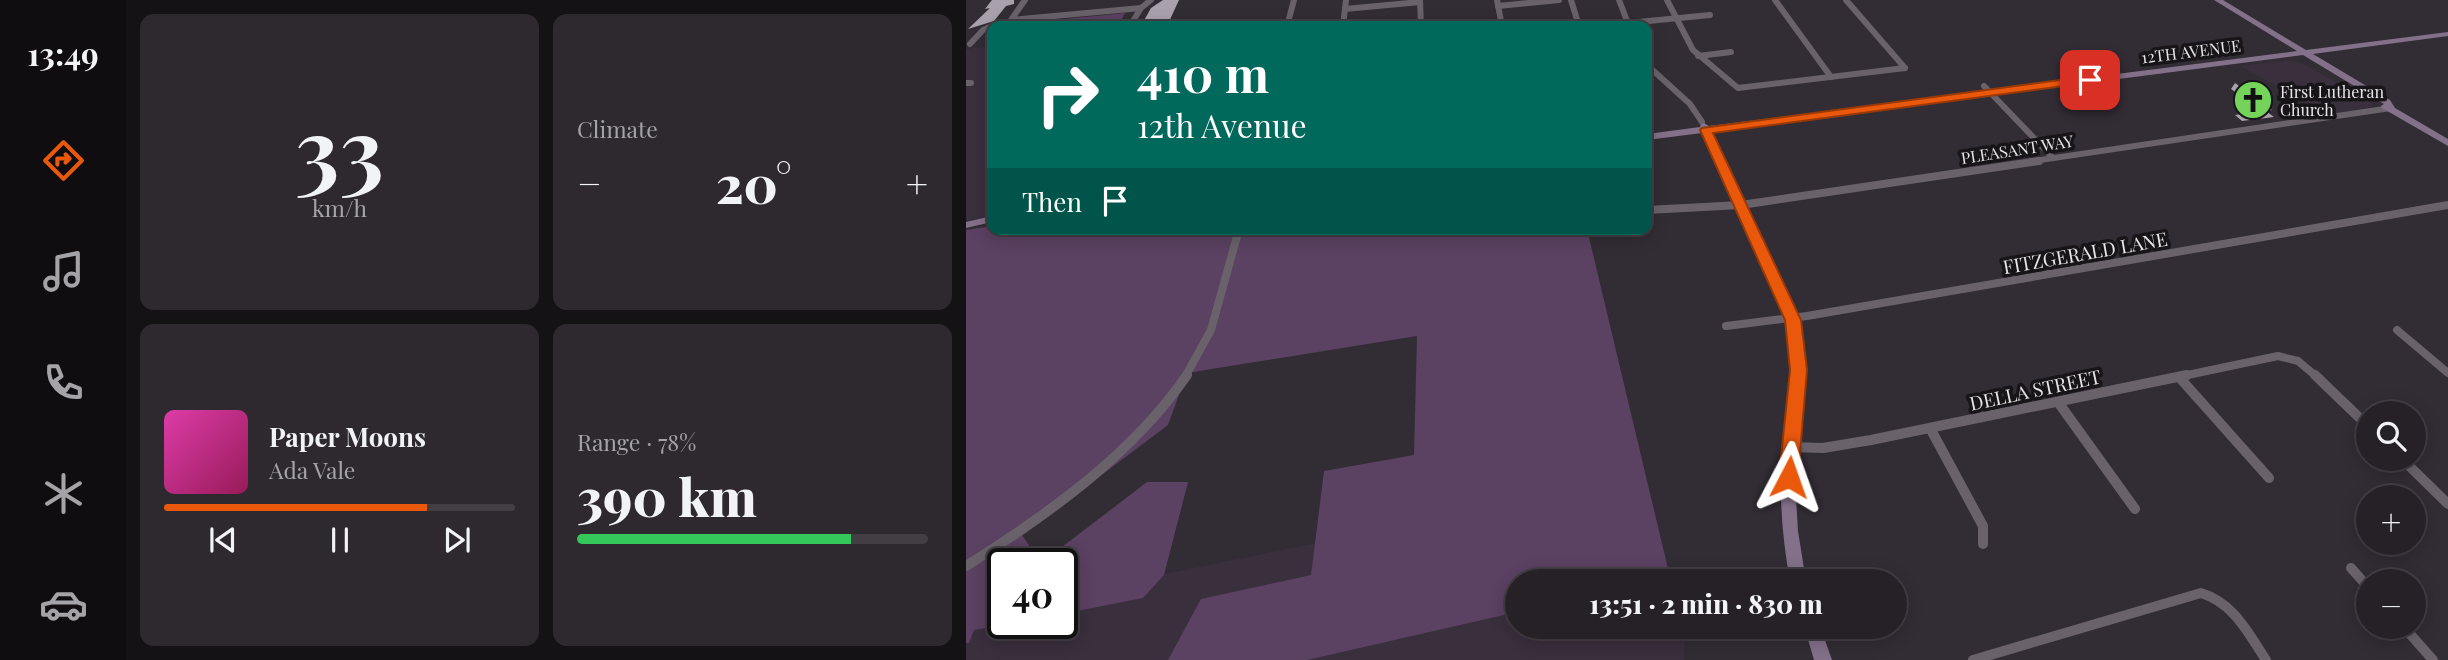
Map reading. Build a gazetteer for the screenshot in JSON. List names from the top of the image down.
{
  "streets": {
    "street": [
      "12TH AVENUE",
      "PLEASANT WAY",
      "FITZGERALD LANE",
      "DELLA STREET"
    ]
  },
  "places": {
    "church": ["First Lutheran Church"]
  },
  "page": {
    "tabs": "13:49",
    "tile": [
      ["33", "km/h"],
      "Climate",
      ["Range · 78%", "390 km"]
    ],
    "turn": ["410 m", "12th Avenue"],
    "heat": ["−", "20°", "+"],
    "then": "Then",
    "map_buttons": ["+", "−"],
    "song": ["Paper Moons", "Ada Vale"],
    "limit": "40",
    "trip": "13:51 · 2 min · 830 m"
  }
}
